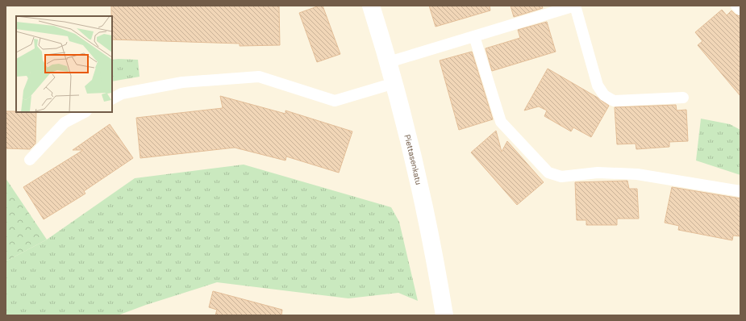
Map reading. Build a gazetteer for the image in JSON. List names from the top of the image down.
{
  "streets": {
    "street": ["Piettasenkatu"]
  }
}
